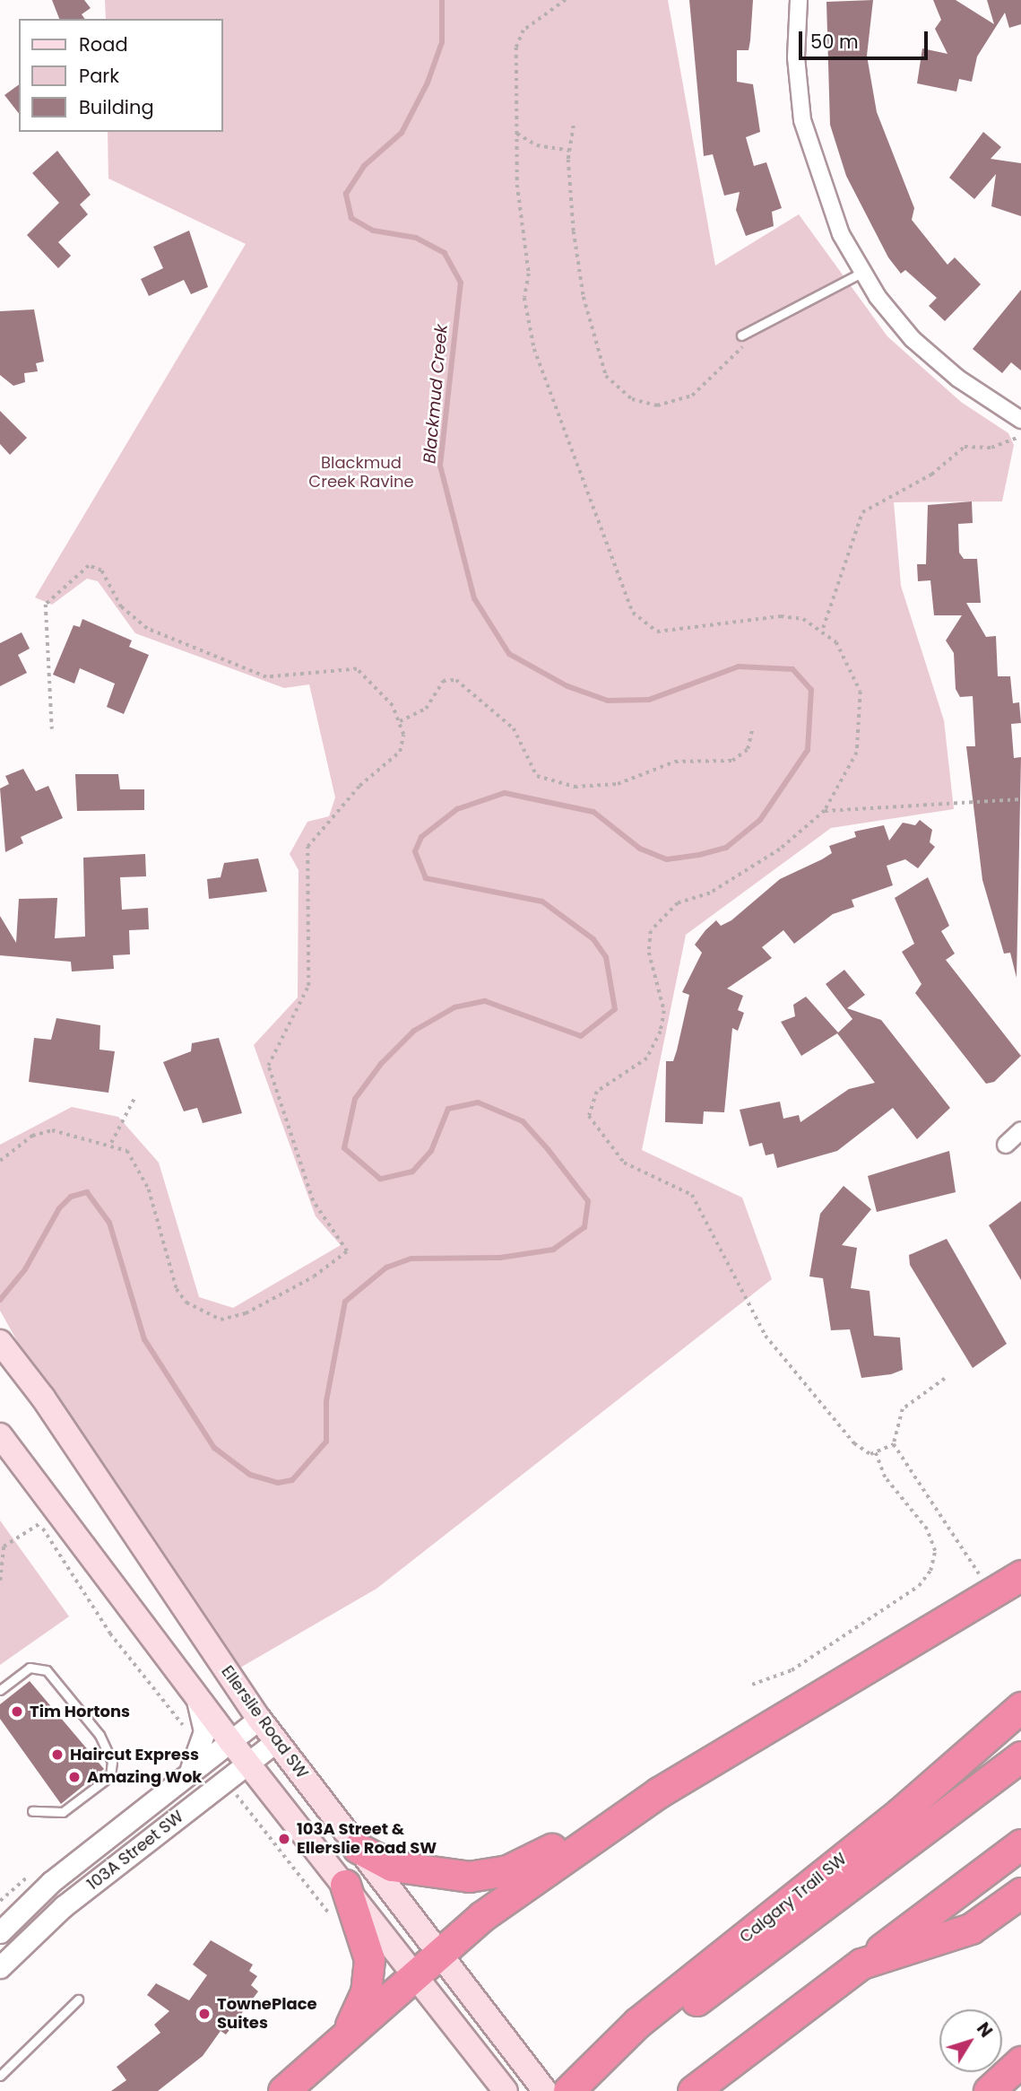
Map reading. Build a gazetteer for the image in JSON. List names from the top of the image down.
{
  "streets": {
    "highway": ["Calgary Trail SW"],
    "main road": ["Ellerslie Road SW"],
    "street": ["103A Street SW"]
  },
  "crossings": [
    ["Ellerslie Road SW", "103A Street SW"]
  ],
  "water": ["Blackmud Creek"],
  "parks": ["Blackmud Creek Ravine"],
  "places": [
    "Tim Hortons",
    "Haircut Express",
    "Amazing Wok",
    "103A Street & Ellerslie Road SW",
    "TownePlace Suites"
  ],
  "legend": ["Road", "Park", "Building"],
  "scale_bar": "50 m",
  "north": "top right"
}
